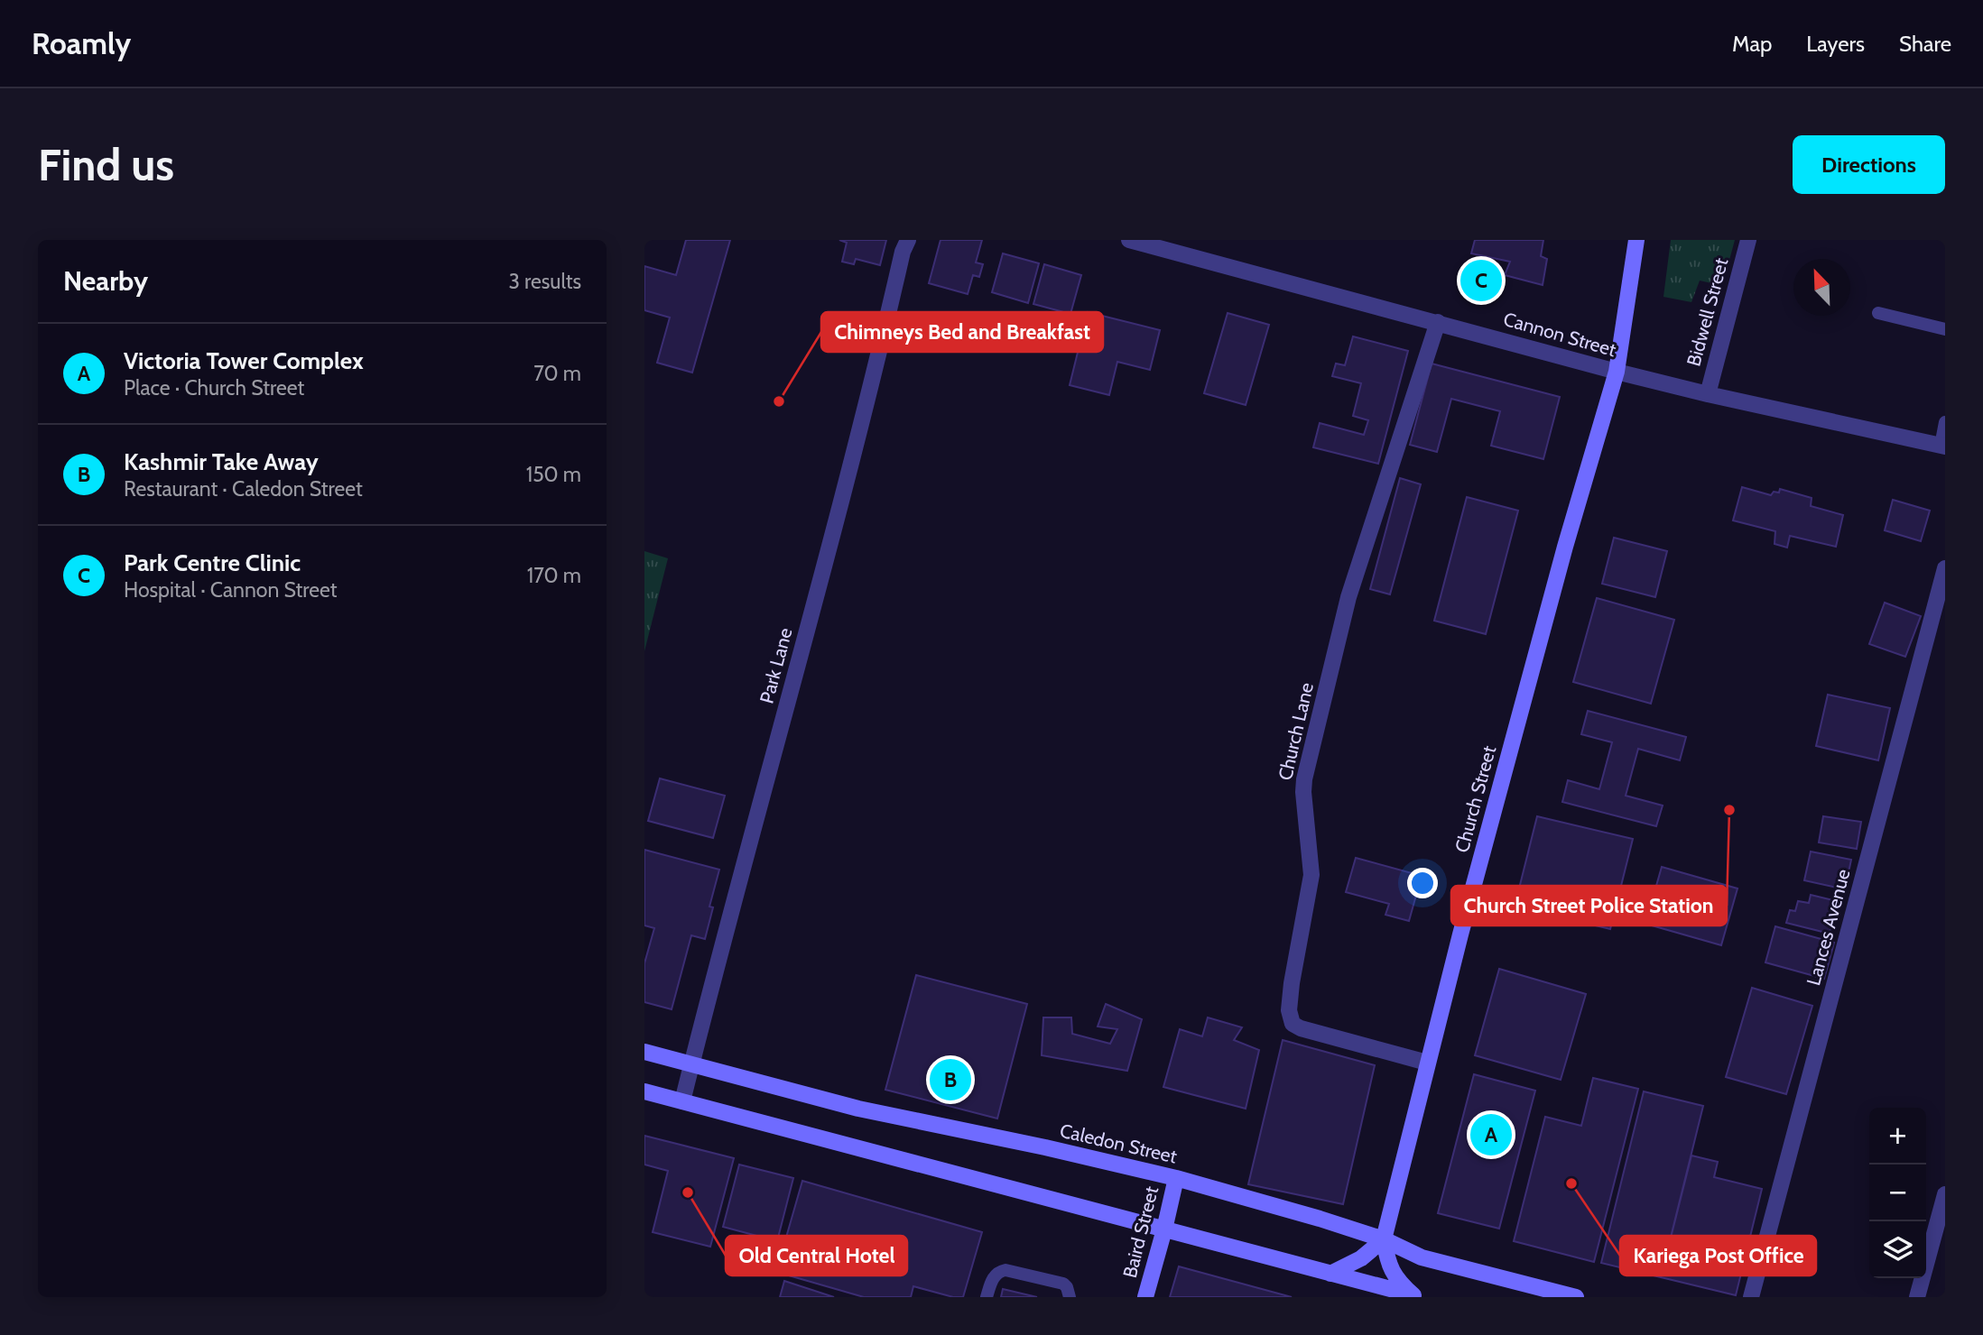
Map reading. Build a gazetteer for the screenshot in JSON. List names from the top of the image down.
{
  "streets": {
    "main road": ["Church Street", "Caledon Street", "Baird Street"],
    "street": [
      "Bidwell Street",
      "Cannon Street",
      "Park Lane",
      "Church Lane",
      "Lances Avenue"
    ]
  },
  "crossings": [
    ["Bidwell Street", "Cannon Street"],
    ["Cannon Street", "Church Lane"],
    ["Cannon Street", "Church Street"],
    ["Park Lane", "Caledon Street"],
    ["Church Lane", "Church Street"],
    ["Church Street", "Caledon Street"],
    ["Caledon Street", "Baird Street"]
  ],
  "places": [
    "Chimneys Bed and Breakfast",
    "Church Street Police Station",
    "Kariega Post Office",
    "Old Central Hotel"
  ],
  "north": "top left",
  "page": {
    "header": "Roamly",
    "nav": ["Map", "Layers", "Share"],
    "buttons": "Directions",
    "title": "Find us",
    "heading": ["Nearby", "3 results"],
    "pins": ["C", "B", "A"],
    "list": [
      {
        "mark": "A",
        "name": "Victoria Tower Complex",
        "note": "Place · Church Street",
        "value": "70 m"
      },
      {
        "mark": "B",
        "name": "Kashmir Take Away",
        "note": "Restaurant · Caledon Street",
        "value": "150 m"
      },
      {
        "mark": "C",
        "name": "Park Centre Clinic",
        "note": "Hospital · Cannon Street",
        "value": "170 m"
      }
    ],
    "map_buttons": ["+", "−"]
  }
}
